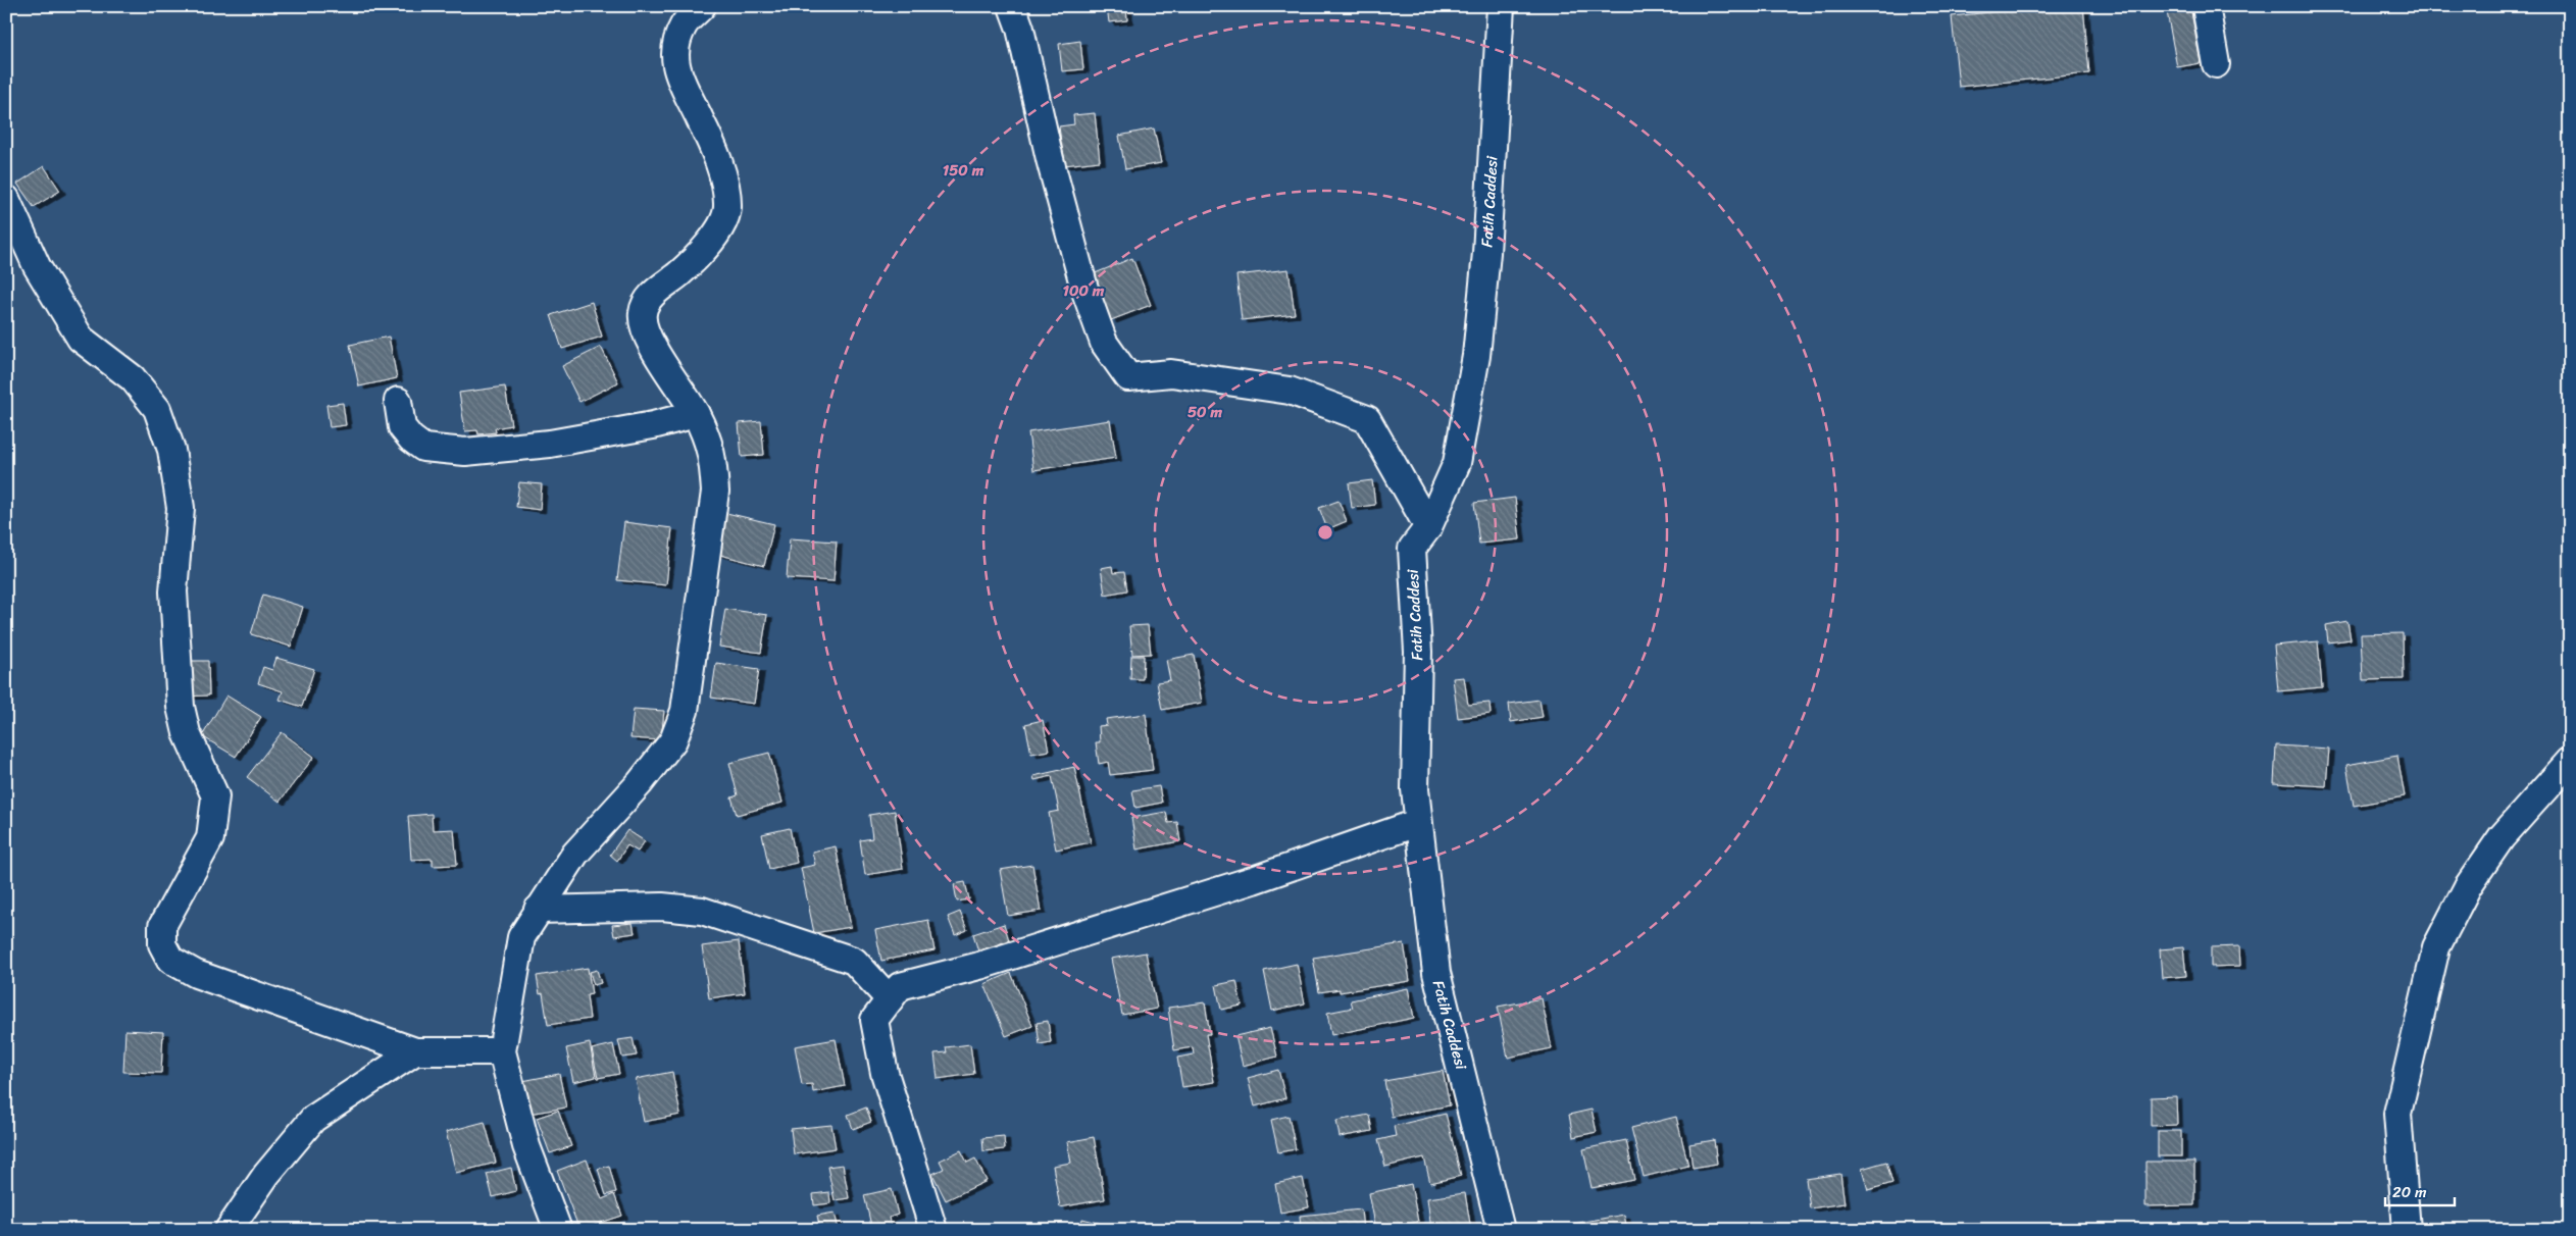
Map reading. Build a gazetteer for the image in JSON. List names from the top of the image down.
{
  "streets": {
    "street": ["Fatih Caddesi"]
  },
  "scale_bar": "20 m",
  "rings": ["150 m", "100 m", "50 m"]
}
